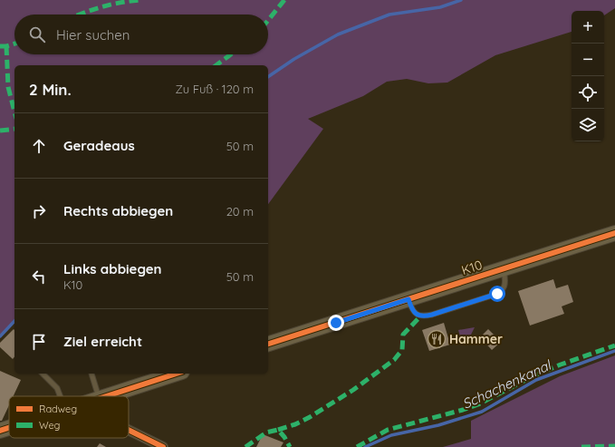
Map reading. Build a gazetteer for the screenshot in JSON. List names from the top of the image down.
{
  "streets": {
    "main road": ["K10"]
  },
  "water": ["Schachenkanal"],
  "places": {
    "restaurant": ["Hammer"]
  },
  "legend": ["Radweg", "Weg"],
  "page": {
    "map_buttons": ["+", "−"],
    "search": "Hier suchen",
    "heading": ["2 Min.", "Zu Fuß · 120 m"],
    "list": [
      ["Geradeaus", "50 m"],
      ["Rechts abbiegen", "20 m"],
      ["Links abbiegen", "K10", "50 m"],
      "Ziel erreicht"
    ]
  }
}
